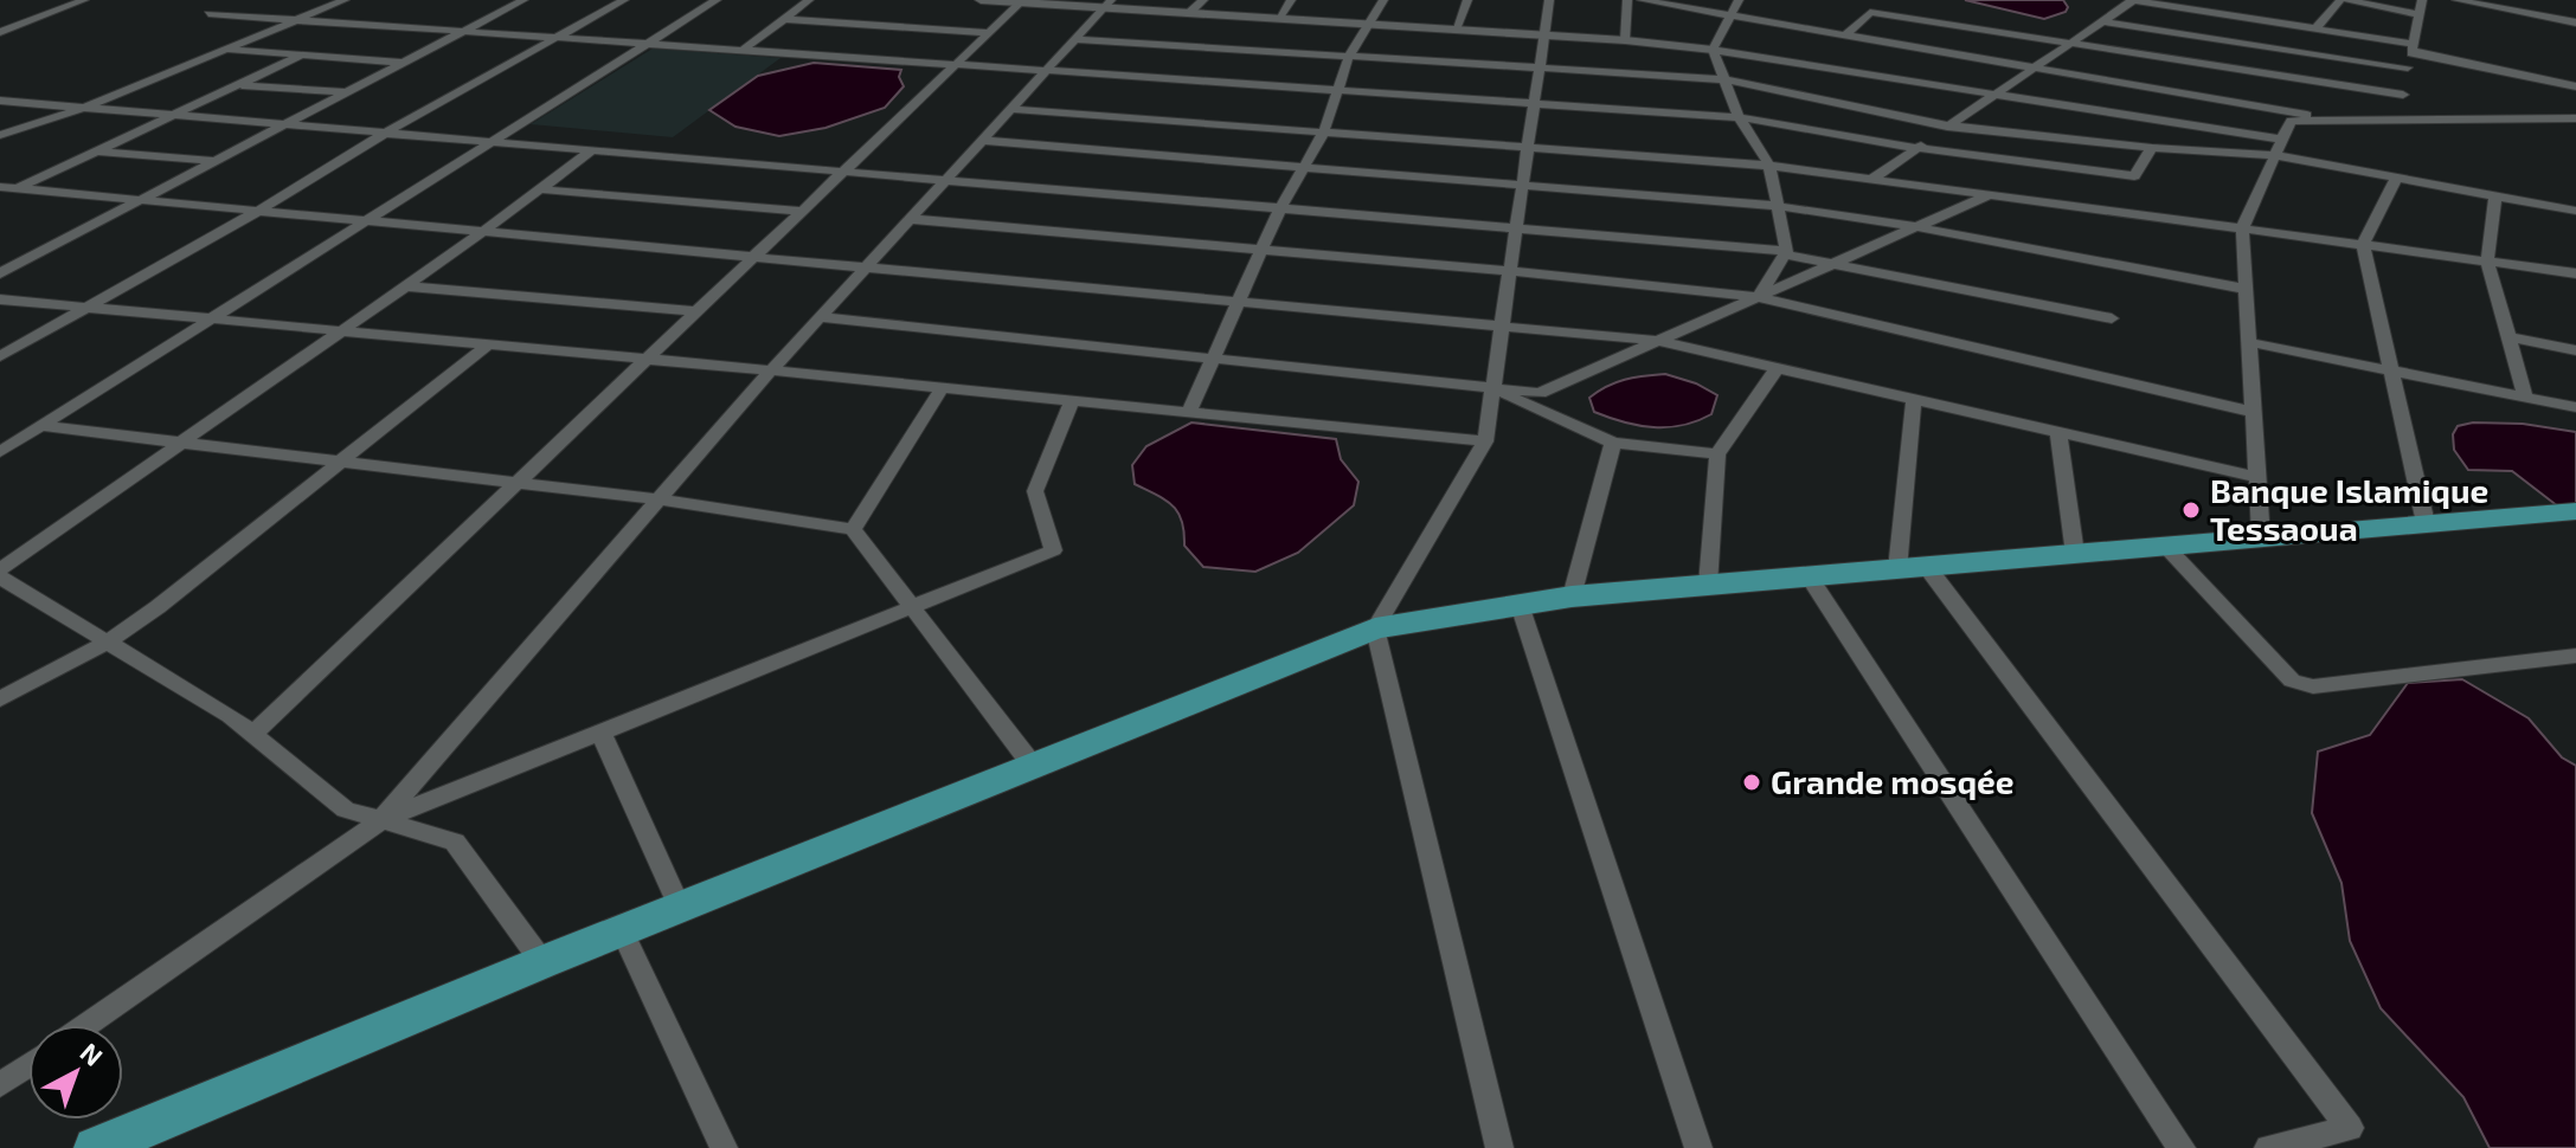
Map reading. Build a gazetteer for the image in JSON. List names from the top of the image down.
{
  "places": ["Banque Islamique Tessaoua", "Grande mosqée"],
  "north": "top right"
}
